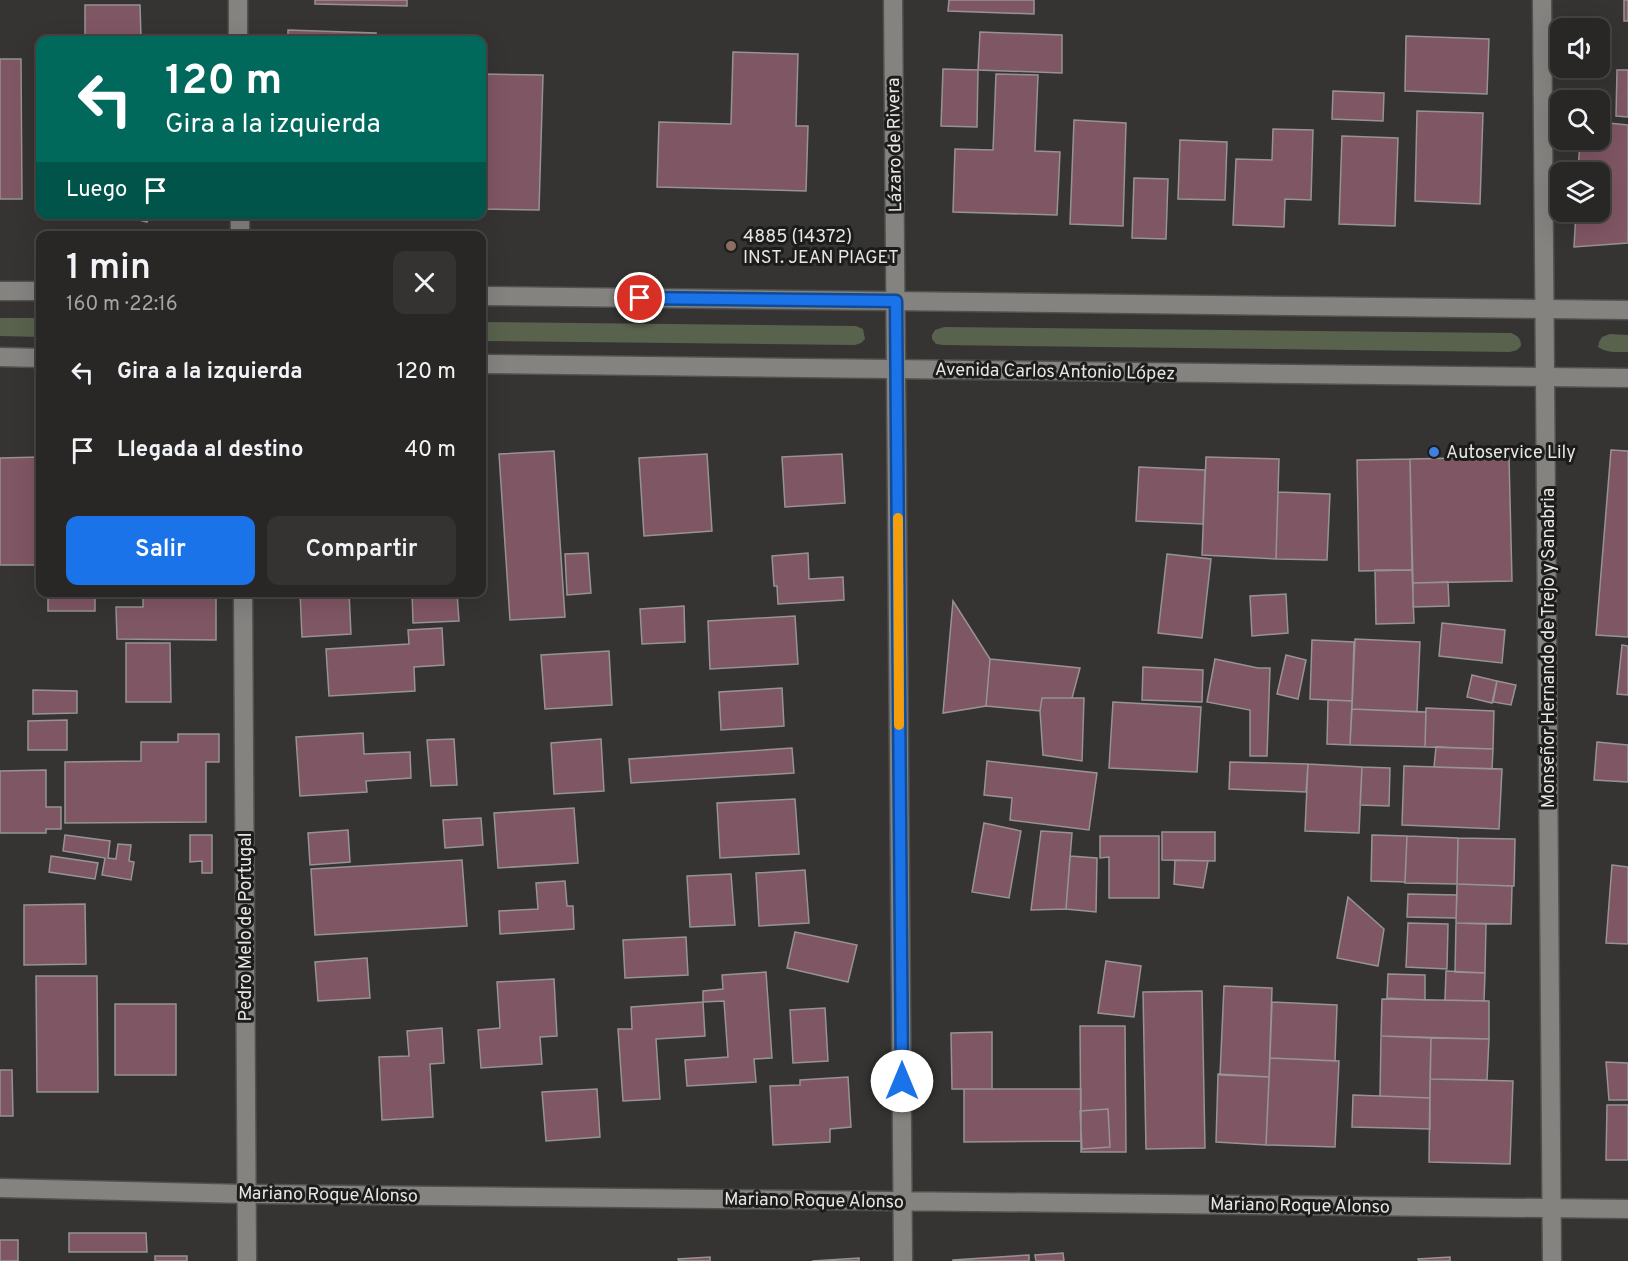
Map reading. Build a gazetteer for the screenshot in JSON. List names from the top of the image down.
{
  "streets": {
    "street": [
      "Lázaro de Rivera",
      "Avenida Carlos Antonio López",
      "Monseñor Hernando de Trejo y Sanabria",
      "Pedro Melo de Portugal",
      "Mariano Roque Alonso"
    ]
  },
  "crossings": [
    ["Lázaro de Rivera", "Avenida Carlos Antonio López"],
    ["Lázaro de Rivera", "Mariano Roque Alonso"],
    ["Avenida Carlos Antonio López", "Monseñor Hernando de Trejo y Sanabria"],
    ["Monseñor Hernando de Trejo y Sanabria", "Mariano Roque Alonso"],
    ["Pedro Melo de Portugal", "Mariano Roque Alonso"]
  ],
  "places": ["4885 (14372) INST. JEAN PIAGET", "Autoservice Lily"],
  "page": {
    "turn": ["120 m", "Gira a la izquierda"],
    "then": "Luego",
    "heading": ["1 min", "160 m · 22:16"],
    "list": [
      {
        "name": "Gira a la izquierda",
        "value": "120 m"
      },
      {
        "name": "Llegada al destino",
        "value": "40 m"
      }
    ],
    "buttons": ["Salir", "Compartir"]
  }
}
